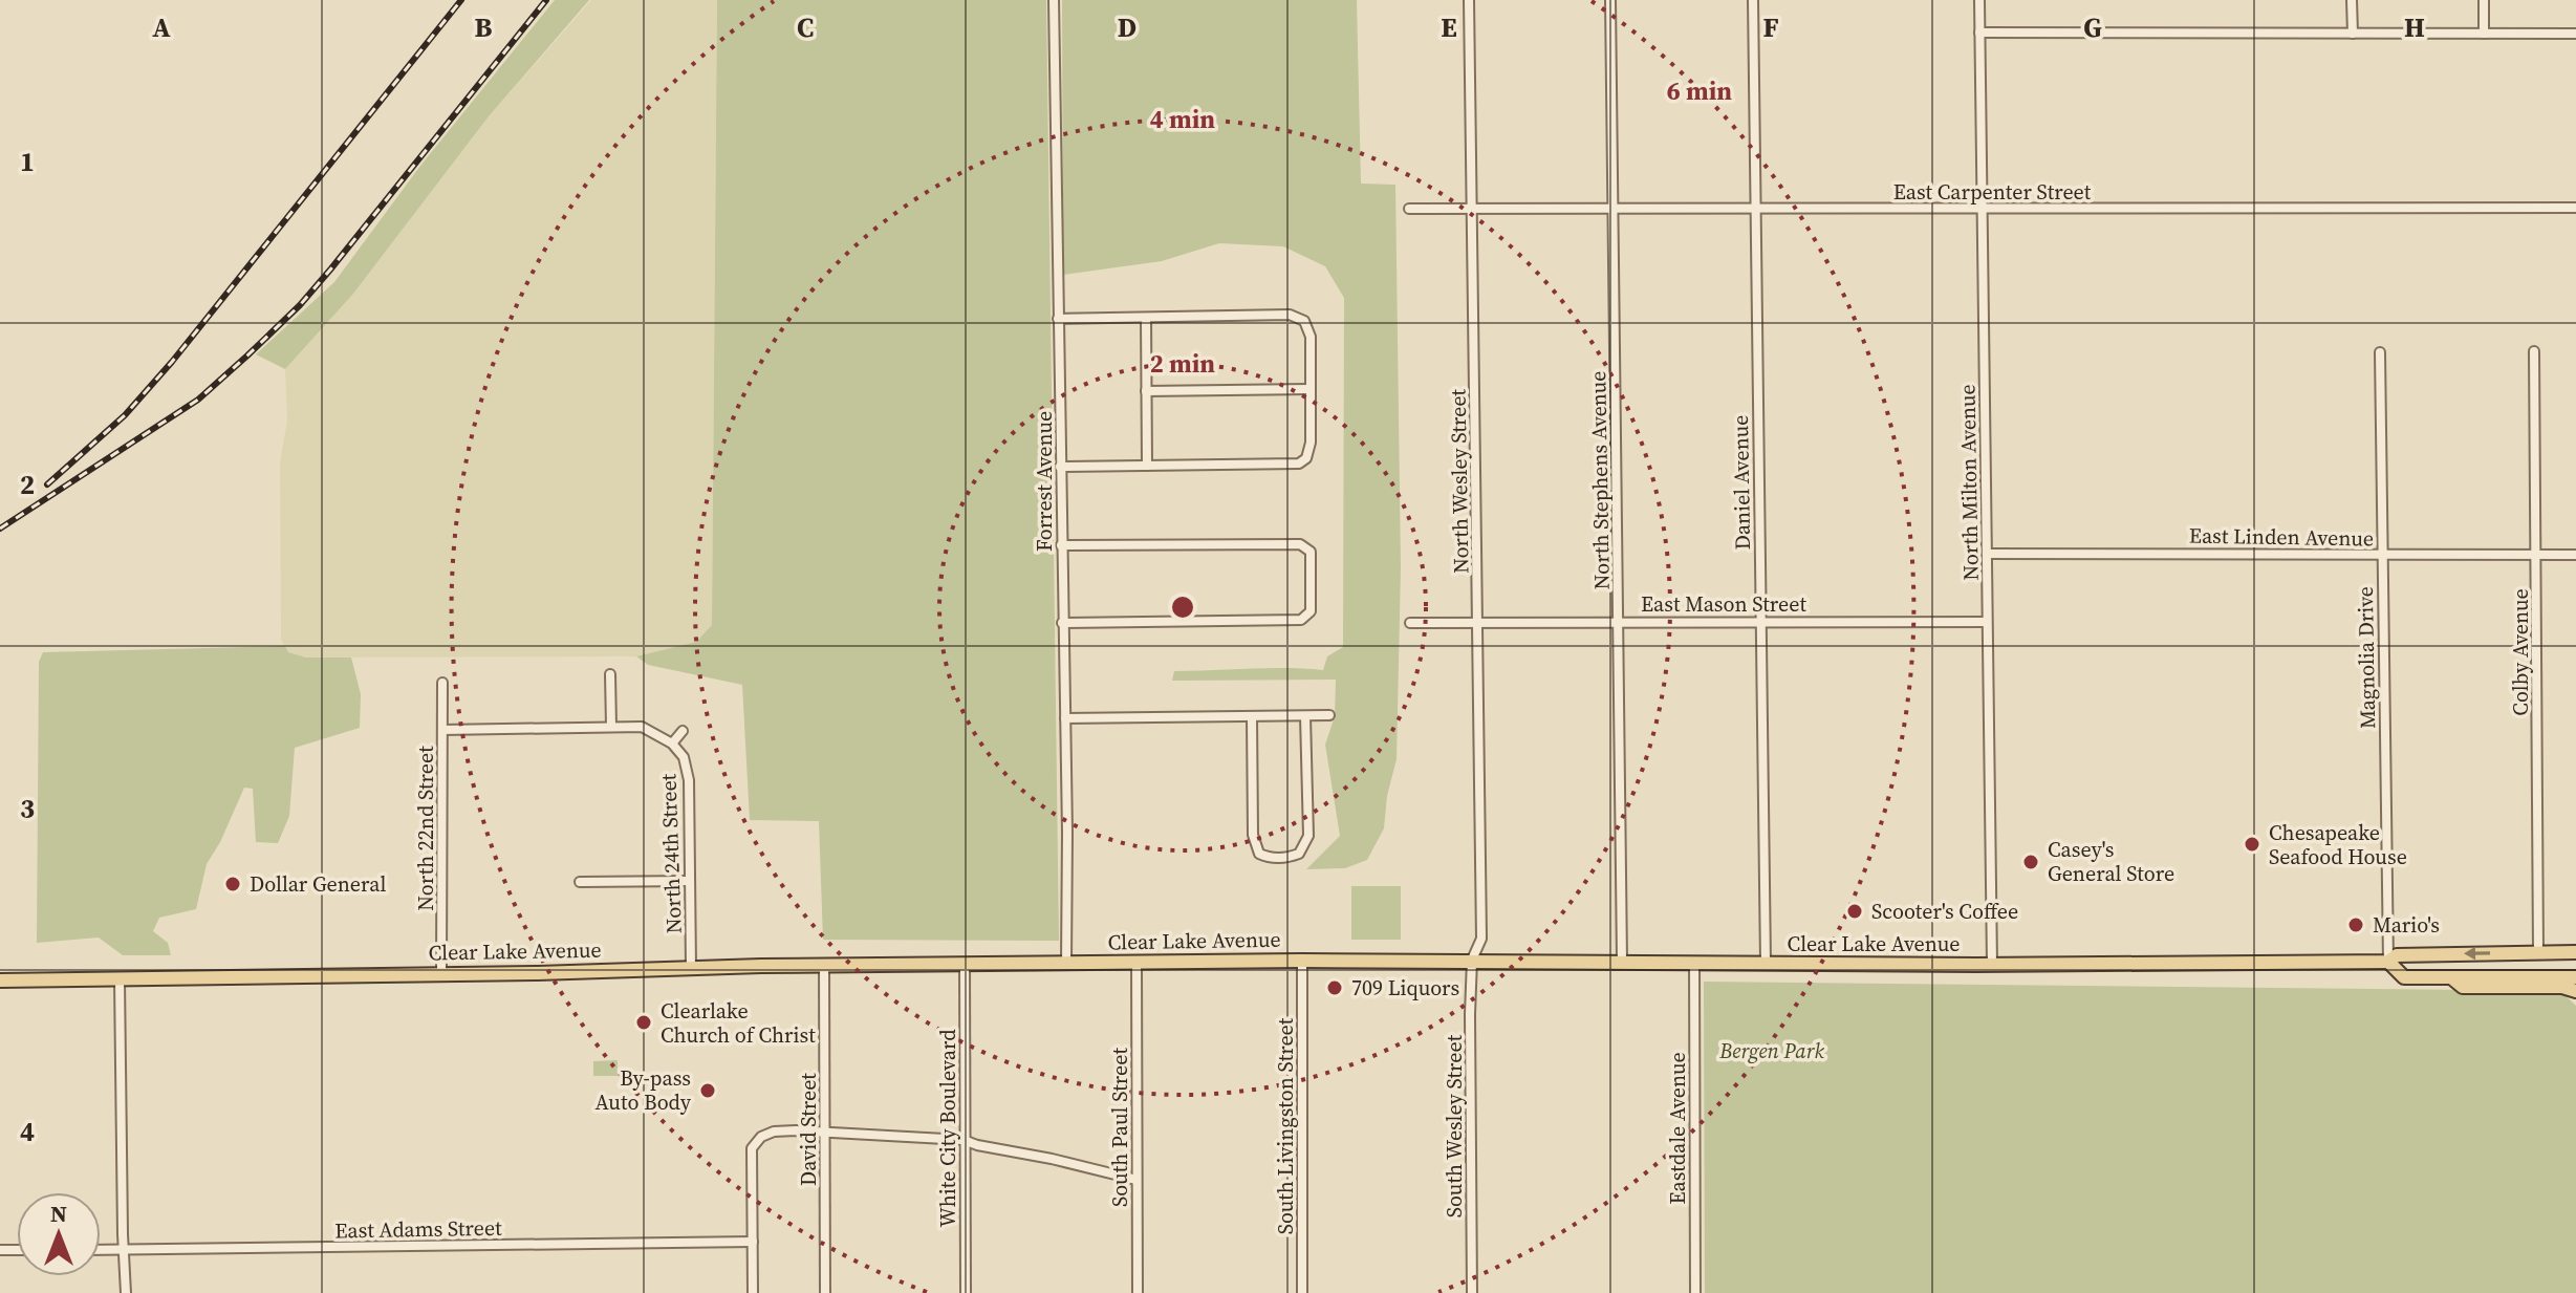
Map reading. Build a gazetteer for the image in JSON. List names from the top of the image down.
{
  "streets": {
    "main road": ["Clear Lake Avenue"],
    "street": [
      "East Carpenter Street",
      "North Stephens Avenue",
      "Forrest Avenue",
      "North Wesley Street",
      "Daniel Avenue",
      "North Milton Avenue",
      "East Linden Avenue",
      "East Mason Street",
      "Colby Avenue",
      "Magnolia Drive",
      "North 22nd Street",
      "North 24th Street",
      "South Livingston Street",
      "South Wesley Street",
      "South Paul Street",
      "White City Boulevard",
      "Eastdale Avenue",
      "David Street",
      "East Adams Street"
    ]
  },
  "crossings": [
    ["East Carpenter Street", "North Stephens Avenue"],
    ["East Carpenter Street", "North Wesley Street"],
    ["East Carpenter Street", "Daniel Avenue"],
    ["East Carpenter Street", "North Milton Avenue"],
    ["North Stephens Avenue", "East Mason Street"],
    ["North Stephens Avenue", "Clear Lake Avenue"],
    ["Forrest Avenue", "Clear Lake Avenue"],
    ["North Wesley Street", "East Mason Street"],
    ["North Wesley Street", "Clear Lake Avenue"],
    ["North Wesley Street", "South Wesley Street"],
    ["Daniel Avenue", "East Mason Street"],
    ["Daniel Avenue", "Clear Lake Avenue"],
    ["North Milton Avenue", "East Linden Avenue"],
    ["North Milton Avenue", "East Mason Street"],
    ["North Milton Avenue", "Clear Lake Avenue"],
    ["East Linden Avenue", "Colby Avenue"],
    ["East Linden Avenue", "Magnolia Drive"],
    ["Colby Avenue", "Clear Lake Avenue"],
    ["Magnolia Drive", "Clear Lake Avenue"],
    ["North 22nd Street", "Clear Lake Avenue"],
    ["North 24th Street", "Clear Lake Avenue"],
    ["Clear Lake Avenue", "South Livingston Street"],
    ["Clear Lake Avenue", "South Wesley Street"],
    ["Clear Lake Avenue", "South Paul Street"],
    ["Clear Lake Avenue", "White City Boulevard"],
    ["Clear Lake Avenue", "Eastdale Avenue"],
    ["Clear Lake Avenue", "David Street"]
  ],
  "parks": ["Bergen Park"],
  "places": [
    "Chesapeake Seafood House",
    "Casey's General Store",
    "Dollar General",
    "Scooter's Coffee",
    "Mario's",
    "709 Liquors",
    "Clearlake Church of Christ",
    "By-pass Auto Body"
  ],
  "north": "top",
  "grid": {
    "columns": [
      "A",
      "B",
      "C",
      "D",
      "E",
      "F",
      "G",
      "H"
    ],
    "rows": [
      "1",
      "2",
      "3",
      "4"
    ]
  },
  "rings": ["6 min", "4 min", "2 min"]
}
